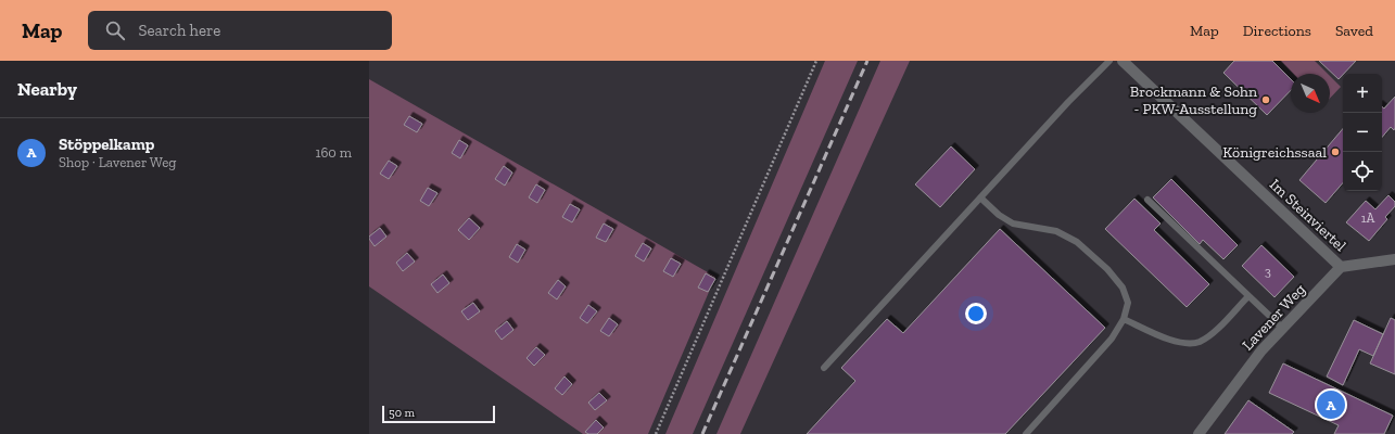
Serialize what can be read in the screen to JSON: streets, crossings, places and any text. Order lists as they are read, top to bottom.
{
  "streets": {
    "street": ["Im Steinviertel", "Lavener Weg"]
  },
  "crossings": [
    ["Im Steinviertel", "Lavener Weg"]
  ],
  "places": ["Brockmann & Sohn - PKW-Ausstellung", "Königreichssaal"],
  "house_numbers": ["1A", "3"],
  "scale_bar": "50 m",
  "north": "bottom right",
  "page": {
    "header": "Map",
    "search": "Search here",
    "nav": ["Map", "Directions", "Saved"],
    "heading": "Nearby",
    "map_buttons": ["+", "−"],
    "list": [
      {
        "mark": "A",
        "name": "Stöppelkamp",
        "note": "Shop · Lavener Weg",
        "value": "160 m"
      }
    ],
    "pins": "A",
    "scale": "50 m"
  }
}
